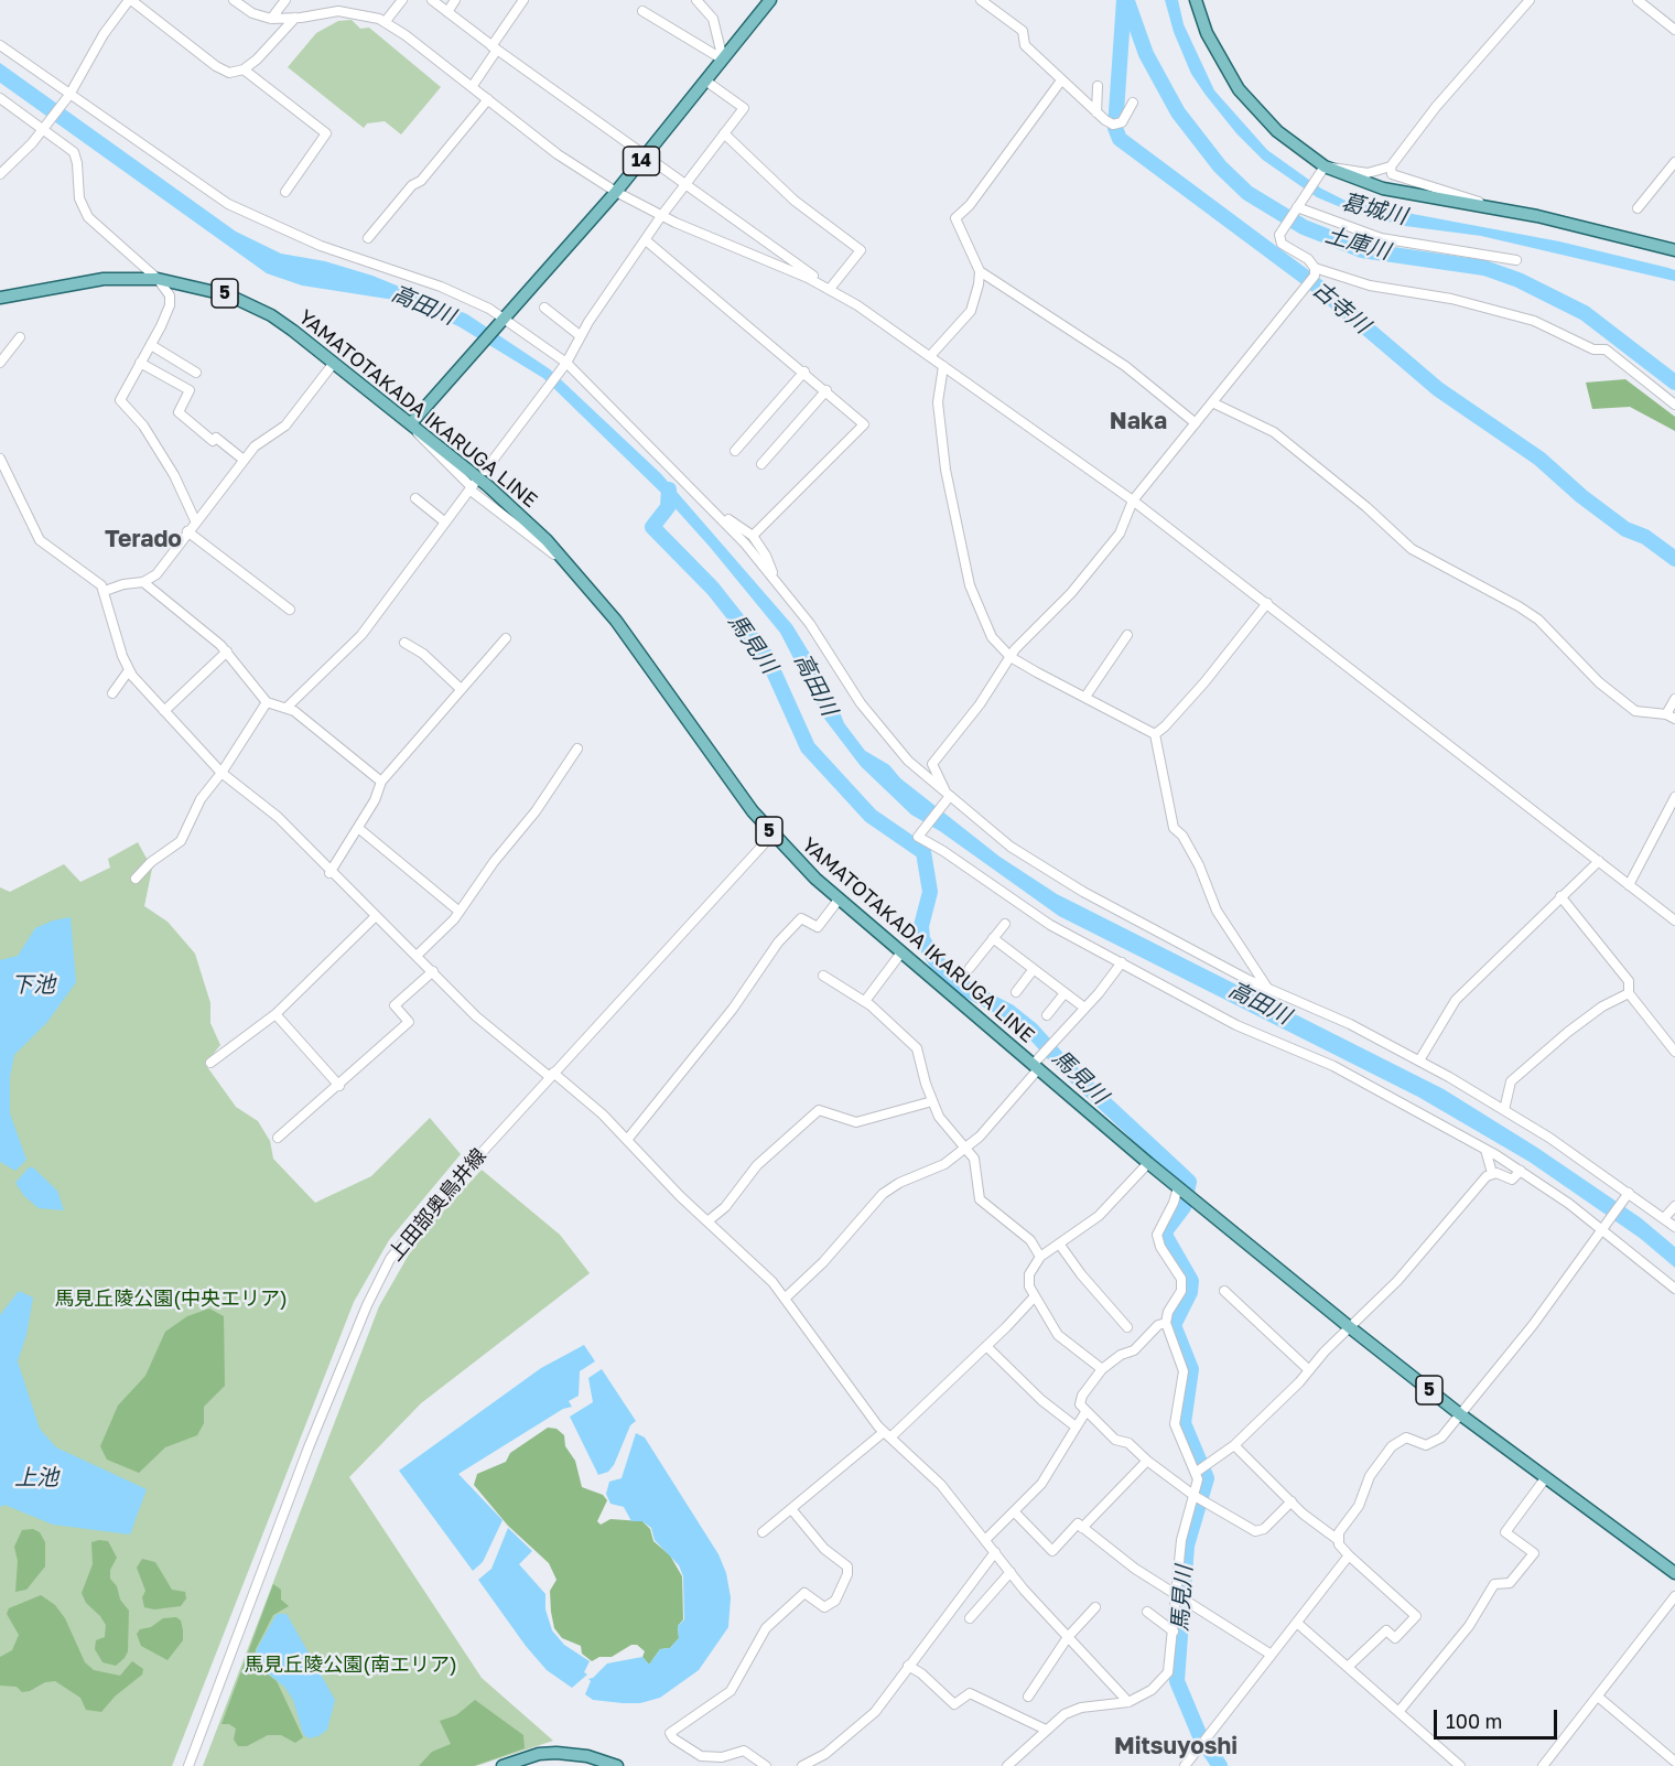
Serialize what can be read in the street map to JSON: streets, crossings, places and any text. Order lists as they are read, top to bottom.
{
  "streets": {
    "main road": ["14", "5", "YAMATOTAKADA IKARUGA LINE"],
    "street": ["上田部奥鳥井線"]
  },
  "crossings": [
    ["14", "YAMATOTAKADA IKARUGA LINE"],
    ["YAMATOTAKADA IKARUGA LINE", "上田部奥鳥井線"]
  ],
  "districts": ["Naka", "Terado", "Mitsuyoshi"],
  "water": [
    "葛城川",
    "土庫川",
    "高田川",
    "古寺川",
    "馬見川",
    "下池",
    "上池"
  ],
  "parks": ["馬見丘陵公園(中央エリア)", "馬見丘陵公園(南エリア)"],
  "scale_bar": "100 m"
}
